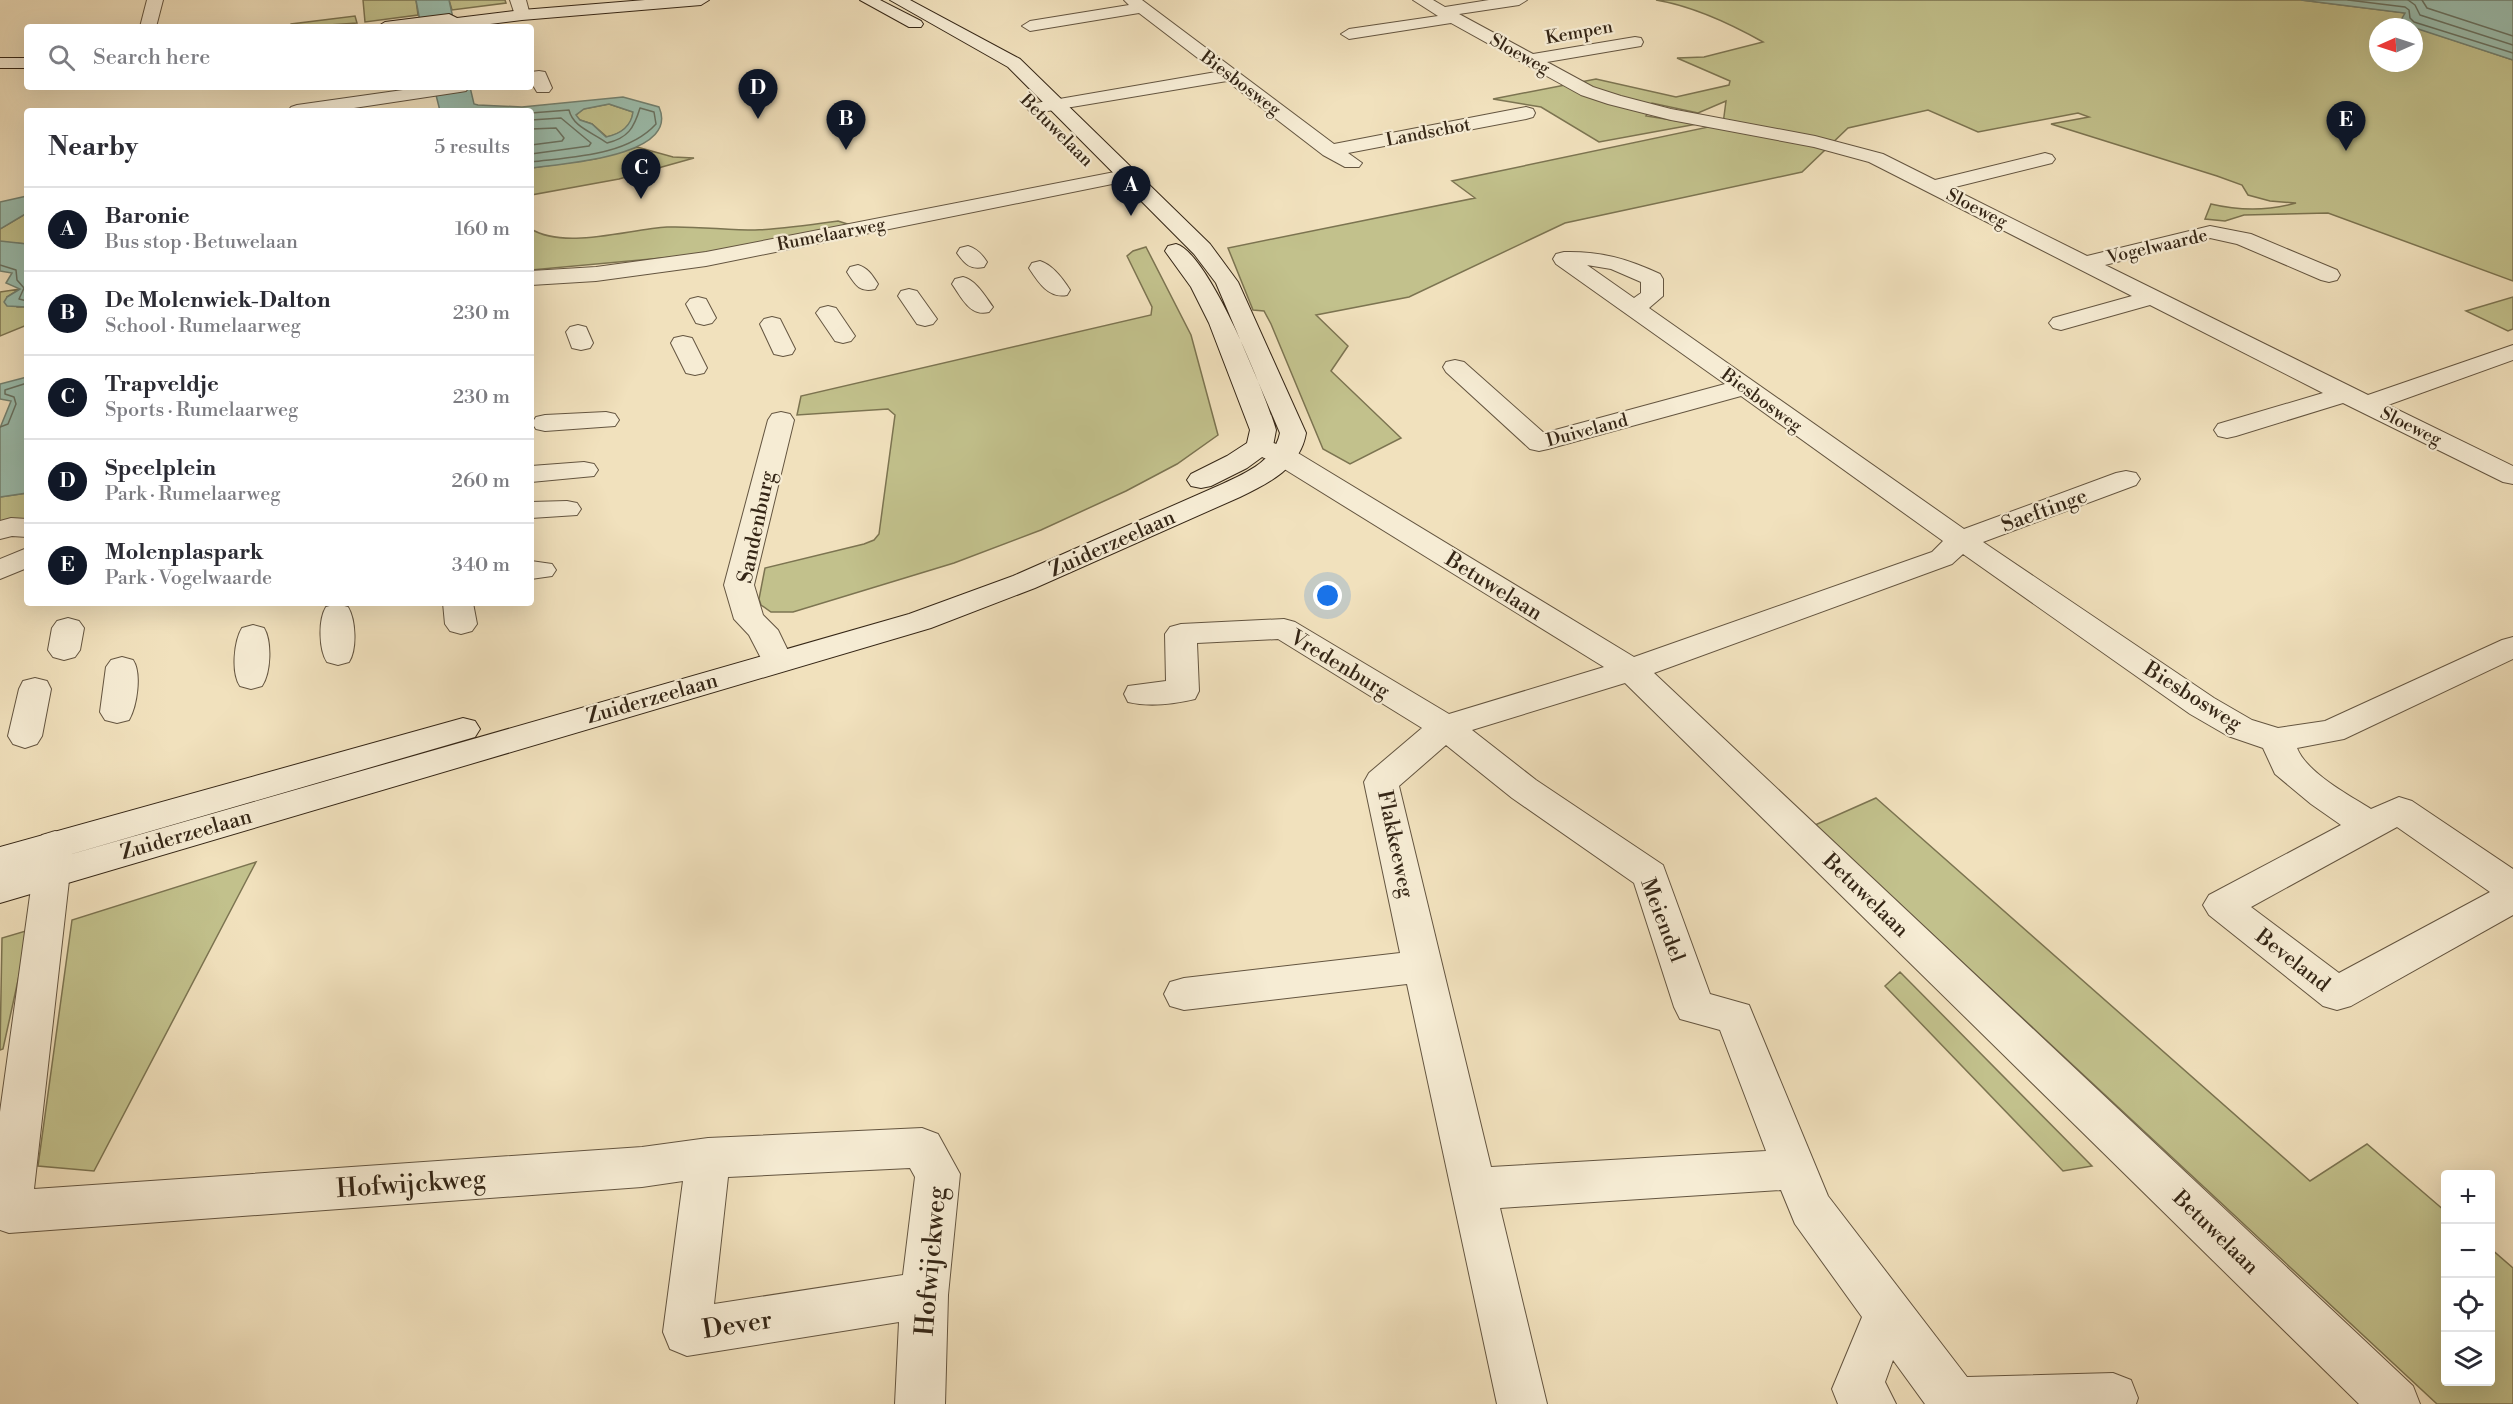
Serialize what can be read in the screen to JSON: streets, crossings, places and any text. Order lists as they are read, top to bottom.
{
  "streets": {
    "street": [
      "Kempen",
      "Sloeweg",
      "Biesbosweg",
      "Betuwelaan",
      "Landschot",
      "Rumelaarweg",
      "Vogelwaarde",
      "Duiveland",
      "Saeftinge",
      "Sandenburg",
      "Zuiderzeelaan",
      "Vredenburg",
      "Flakkeeweg",
      "Meiendel",
      "Beveland",
      "Hofwijckweg",
      "Dever"
    ]
  },
  "crossings": [
    ["Kempen", "Sloeweg"],
    ["Sloeweg", "Vogelwaarde"],
    ["Biesbosweg", "Landschot"],
    ["Biesbosweg", "Duiveland"],
    ["Biesbosweg", "Saeftinge"],
    ["Betuwelaan", "Rumelaarweg"],
    ["Betuwelaan", "Zuiderzeelaan"],
    ["Betuwelaan", "Flakkeeweg"],
    ["Sandenburg", "Zuiderzeelaan"],
    ["Zuiderzeelaan", "Hofwijckweg"],
    ["Vredenburg", "Flakkeeweg"],
    ["Vredenburg", "Meiendel"],
    ["Flakkeeweg", "Meiendel"],
    ["Hofwijckweg", "Dever"]
  ],
  "north": "left",
  "page": {
    "search": "Search here",
    "pins": [
      "D",
      "B",
      "E",
      "C",
      "A"
    ],
    "heading": ["Nearby", "5 results"],
    "list": [
      {
        "mark": "A",
        "name": "Baronie",
        "note": "Bus stop · Betuwelaan",
        "value": "160 m"
      },
      {
        "mark": "B",
        "name": "De Molenwiek-Dalton",
        "note": "School · Rumelaarweg",
        "value": "230 m"
      },
      {
        "mark": "C",
        "name": "Trapveldje",
        "note": "Sports · Rumelaarweg",
        "value": "230 m"
      },
      {
        "mark": "D",
        "name": "Speelplein",
        "note": "Park · Rumelaarweg",
        "value": "260 m"
      },
      {
        "mark": "E",
        "name": "Molenplaspark",
        "note": "Park · Vogelwaarde",
        "value": "340 m"
      }
    ],
    "map_buttons": ["+", "−"]
  }
}
